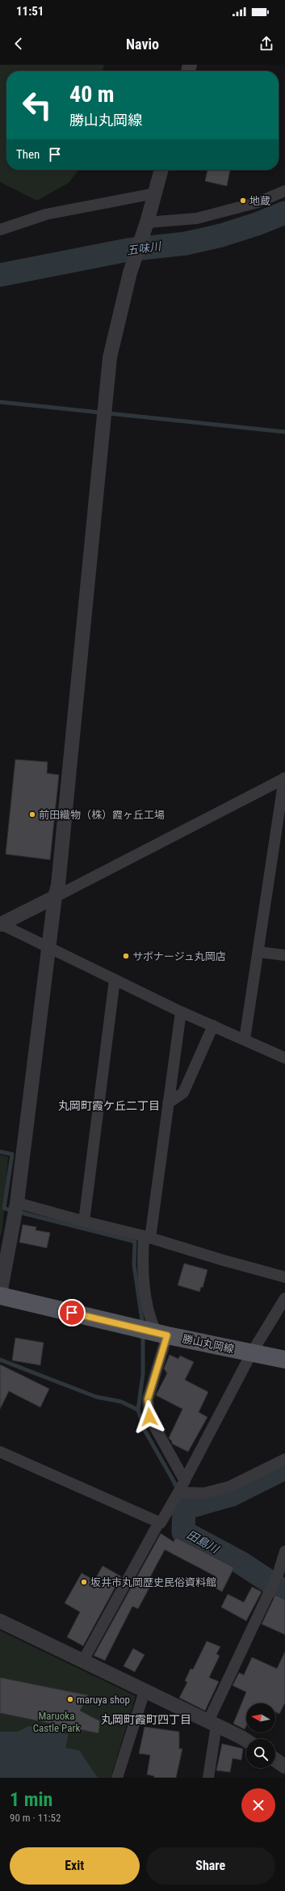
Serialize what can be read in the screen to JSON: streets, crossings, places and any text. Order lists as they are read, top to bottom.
{
  "streets": {
    "main road": ["勝山丸岡線"]
  },
  "districts": ["丸岡町霞ケ丘二丁目", "丸岡町霞町四丁目"],
  "water": ["五味川", "田島川"],
  "parks": ["Maruoka Castle Park"],
  "places": [
    "地蔵",
    "前田織物（株）霞ヶ丘工場",
    "サボナージュ丸岡店",
    "坂井市丸岡歴史民俗資料館",
    "maruya shop"
  ],
  "north": "left",
  "page": {
    "status": "11:51",
    "header": "Navio",
    "turn": ["40 m", "勝山丸岡線"],
    "then": "Then",
    "heading": ["1 min", "90 m · 11:52"],
    "buttons": ["Exit", "Share"]
  }
}
